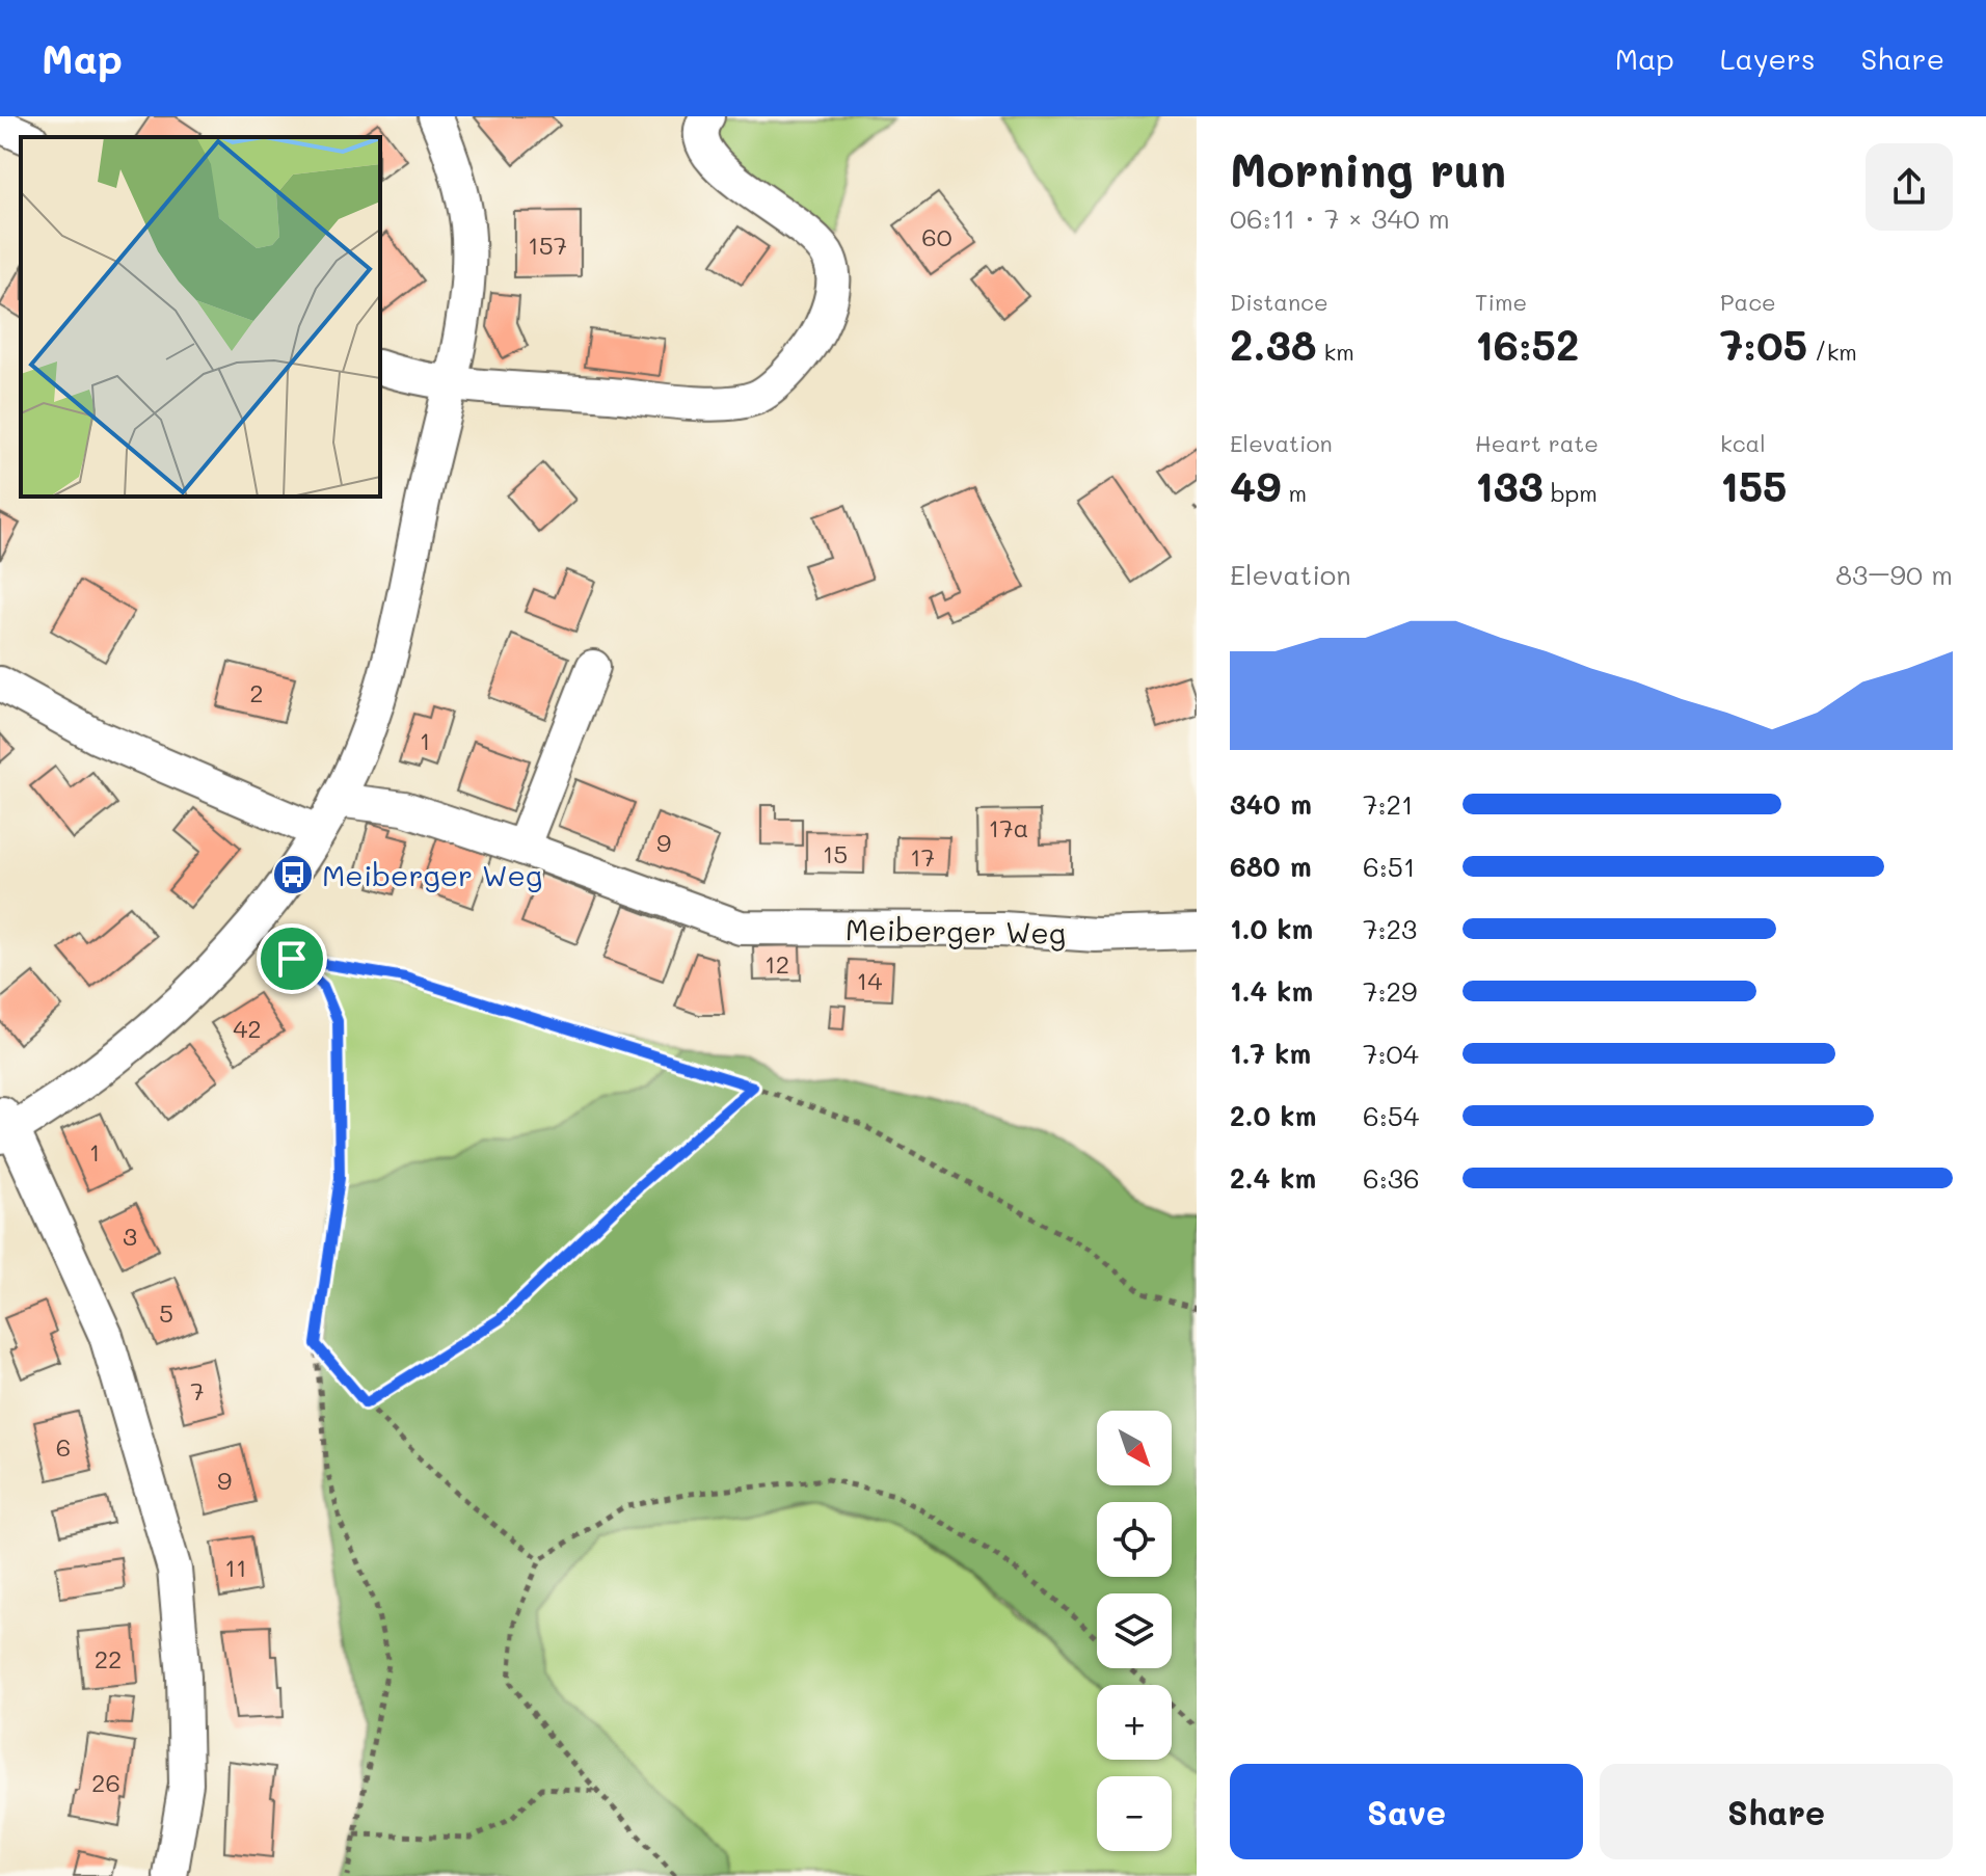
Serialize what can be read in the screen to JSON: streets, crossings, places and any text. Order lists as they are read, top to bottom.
{
  "streets": {
    "street": ["Meiberger Weg"]
  },
  "places": {
    "bus stop": ["Meiberger Weg"]
  },
  "house_numbers": [
    "60",
    "157",
    "2",
    "1",
    "17a",
    "9",
    "15",
    "17",
    "12",
    "14",
    "42",
    "1",
    "3",
    "5",
    "7",
    "6",
    "9",
    "11",
    "22",
    "26"
  ],
  "north": "bottom right",
  "page": {
    "header": "Map",
    "nav": ["Map", "Layers", "Share"],
    "heading": ["Morning run", "06:11 · 7 × 340 m"],
    "stats": [
      ["Distance", "2.38 km"],
      ["Time", "16:52"],
      ["Pace", "7:05 /km"],
      ["Elevation", "49 m"],
      ["Heart rate", "133 bpm"],
      ["kcal", "155"]
    ],
    "chart": ["Elevation", "83–90 m"],
    "list": [
      {
        "name": "340 m",
        "note": "7:21"
      },
      {
        "name": "680 m",
        "note": "6:51"
      },
      {
        "name": "1.0 km",
        "note": "7:23"
      },
      {
        "name": "1.4 km",
        "note": "7:29"
      },
      {
        "name": "1.7 km",
        "note": "7:04"
      },
      {
        "name": "2.0 km",
        "note": "6:54"
      },
      {
        "name": "2.4 km",
        "note": "6:36"
      }
    ],
    "map_buttons": ["+", "−"],
    "buttons": ["Save", "Share"]
  }
}
